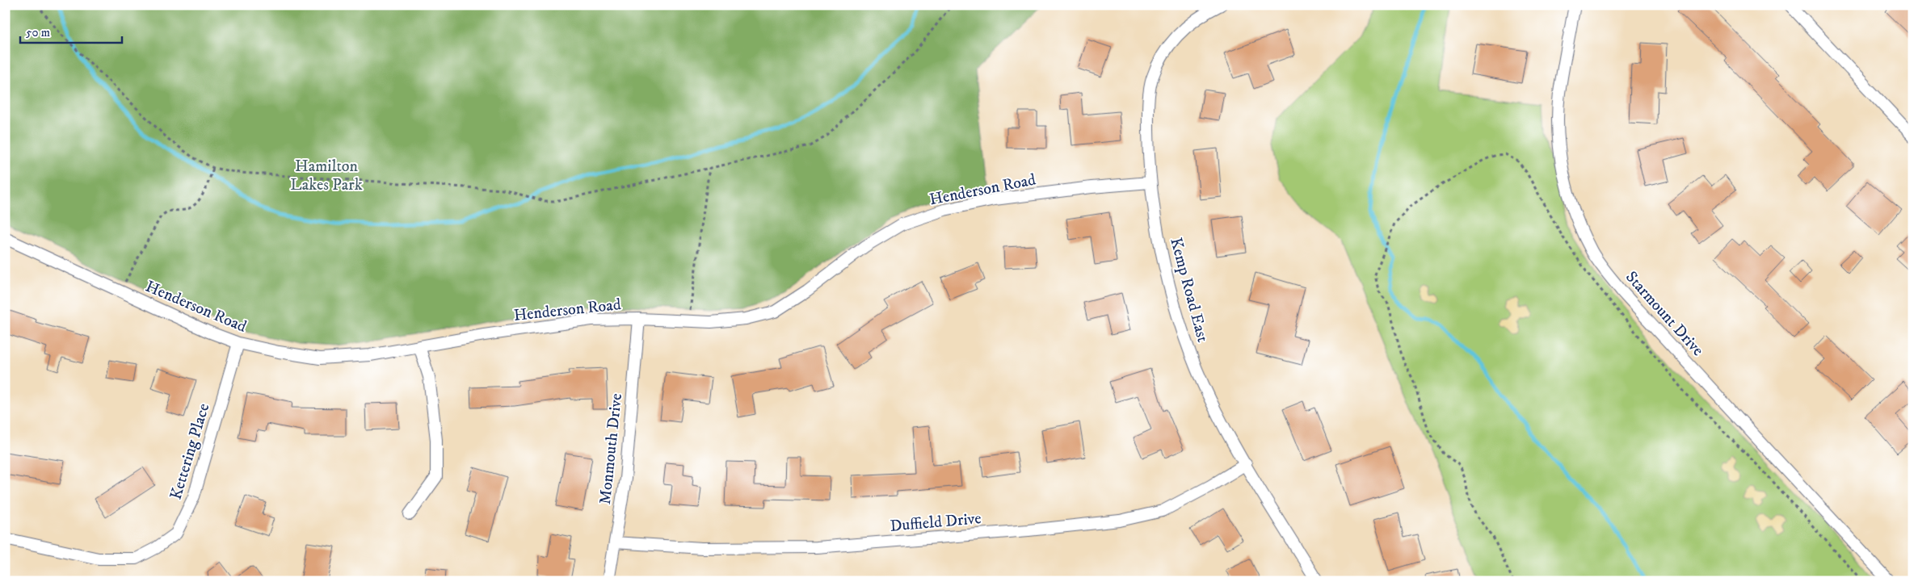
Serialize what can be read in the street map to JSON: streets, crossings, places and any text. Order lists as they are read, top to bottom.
{
  "streets": {
    "street": [
      "Henderson Road",
      "Kemp Road East",
      "Starmount Drive",
      "Monmouth Drive",
      "Kettering Place",
      "Duffield Drive"
    ]
  },
  "crossings": [
    ["Henderson Road", "Kemp Road East"],
    ["Henderson Road", "Monmouth Drive"],
    ["Henderson Road", "Kettering Place"],
    ["Kemp Road East", "Duffield Drive"],
    ["Monmouth Drive", "Duffield Drive"]
  ],
  "parks": ["Hamilton Lakes Park"],
  "scale_bar": "50 m"
}
